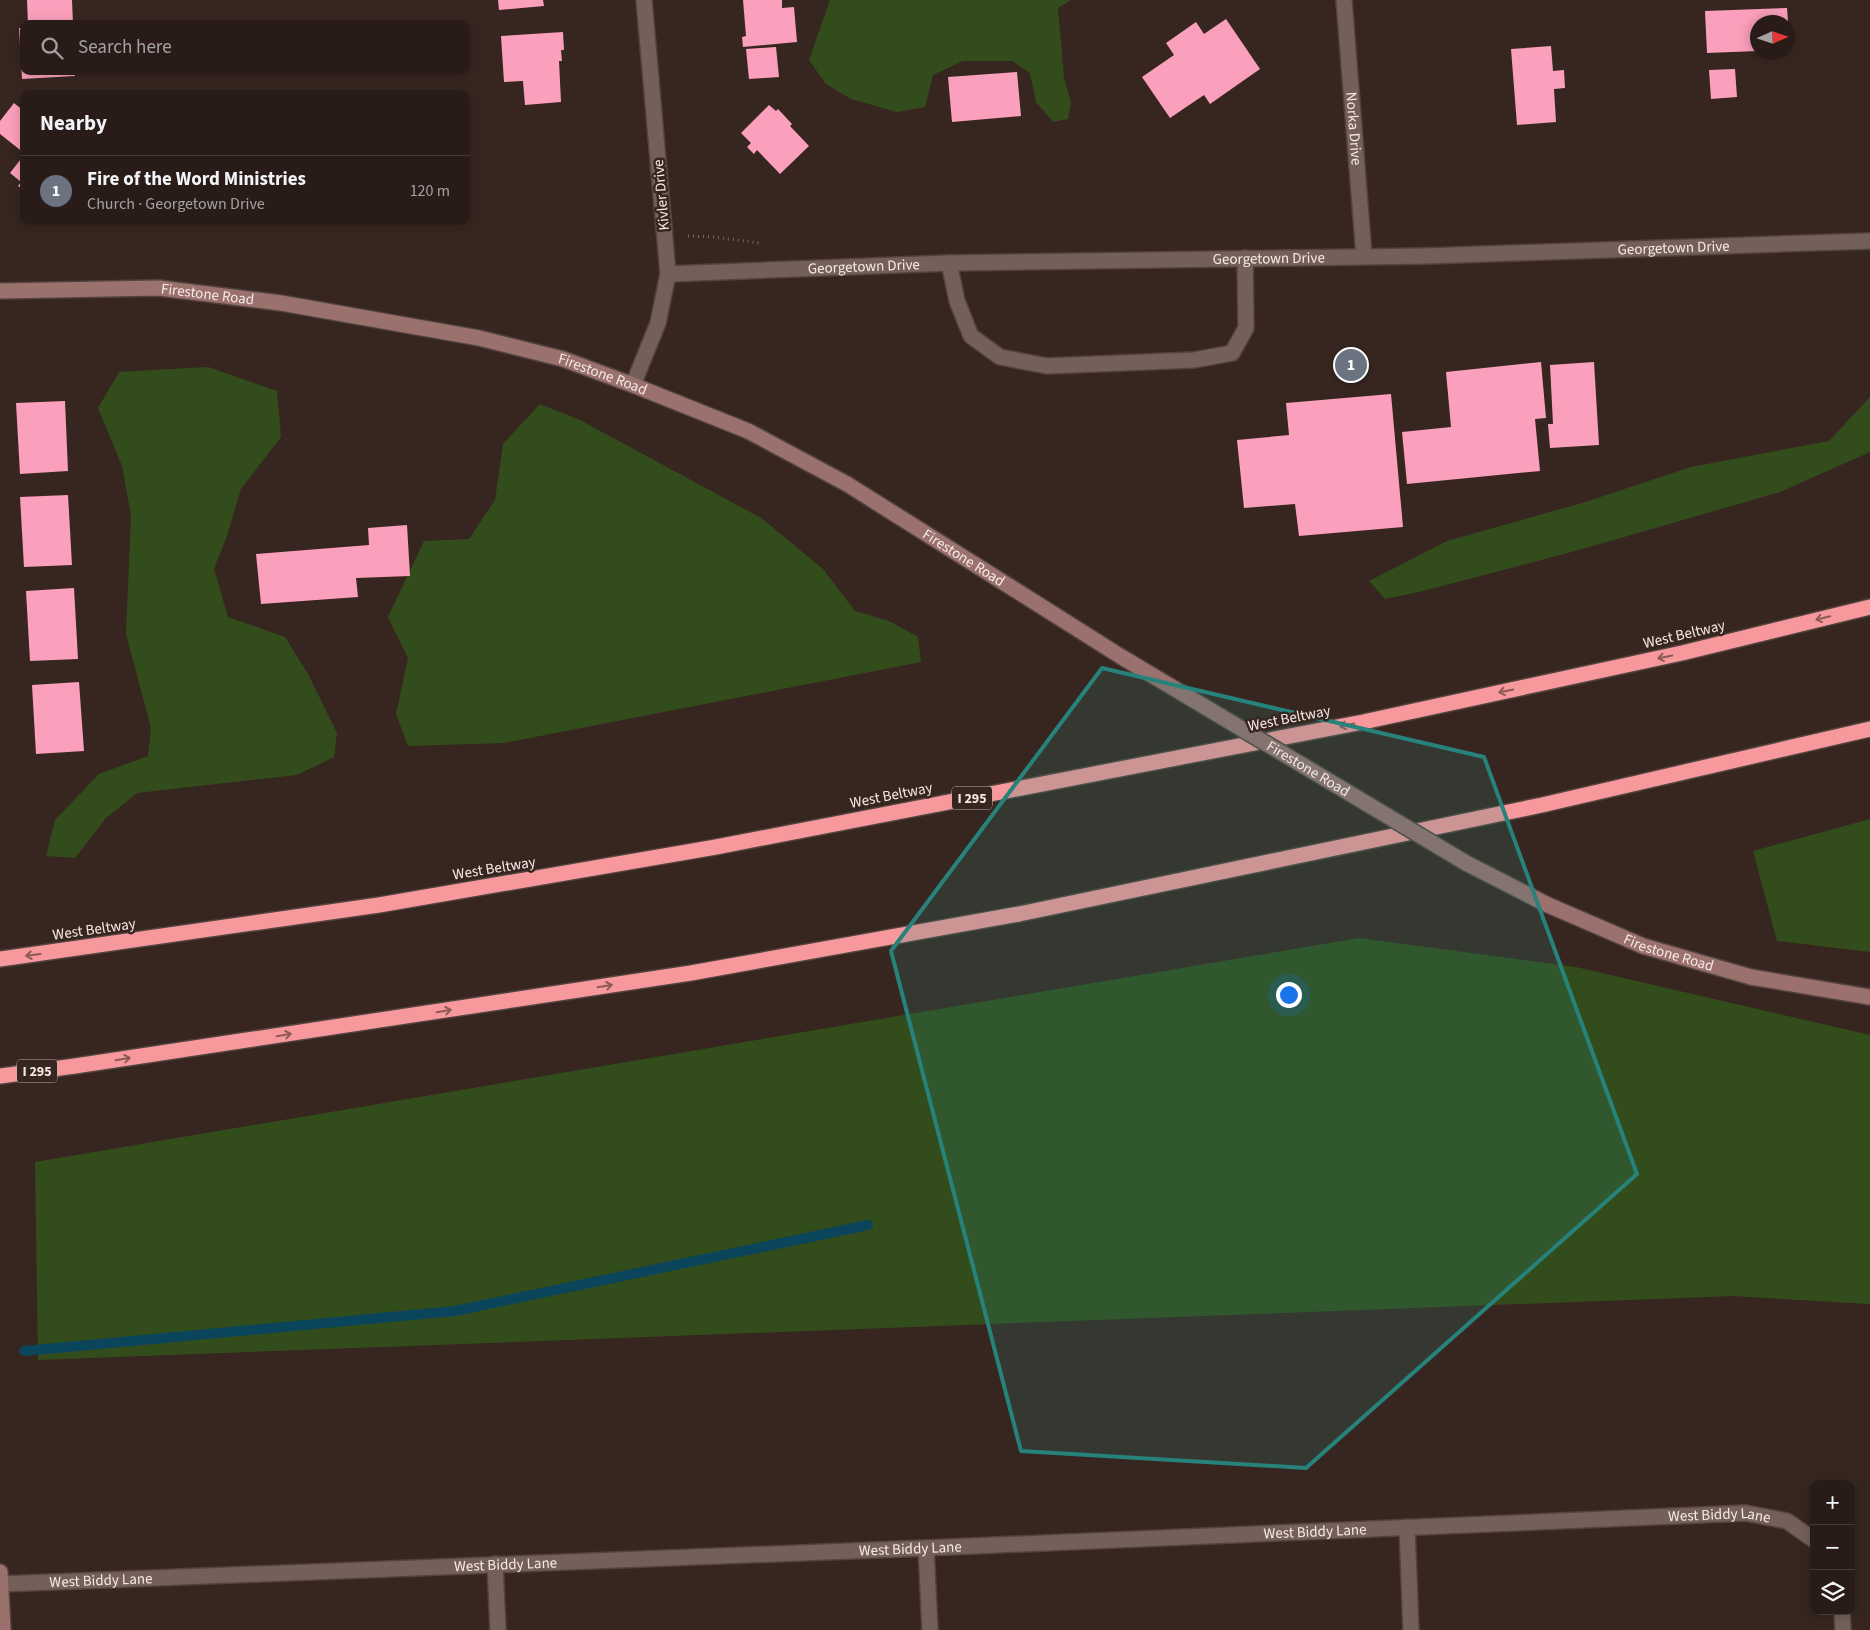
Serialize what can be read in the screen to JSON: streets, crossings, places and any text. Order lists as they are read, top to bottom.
{
  "streets": {
    "highway": ["West Beltway", "I 295"],
    "street": [
      "Norka Drive",
      "Kivler Drive",
      "Georgetown Drive",
      "Firestone Road",
      "West Biddy Lane"
    ]
  },
  "crossings": [
    ["Norka Drive", "Georgetown Drive"],
    ["Kivler Drive", "Georgetown Drive"],
    ["Kivler Drive", "Firestone Road"]
  ],
  "north": "right",
  "page": {
    "search": "Search here",
    "heading": "Nearby",
    "list": [
      {
        "mark": "1",
        "name": "Fire of the Word Ministries",
        "note": "Church · Georgetown Drive",
        "value": "120 m"
      }
    ],
    "pins": "1",
    "map_buttons": ["+", "−"]
  }
}
